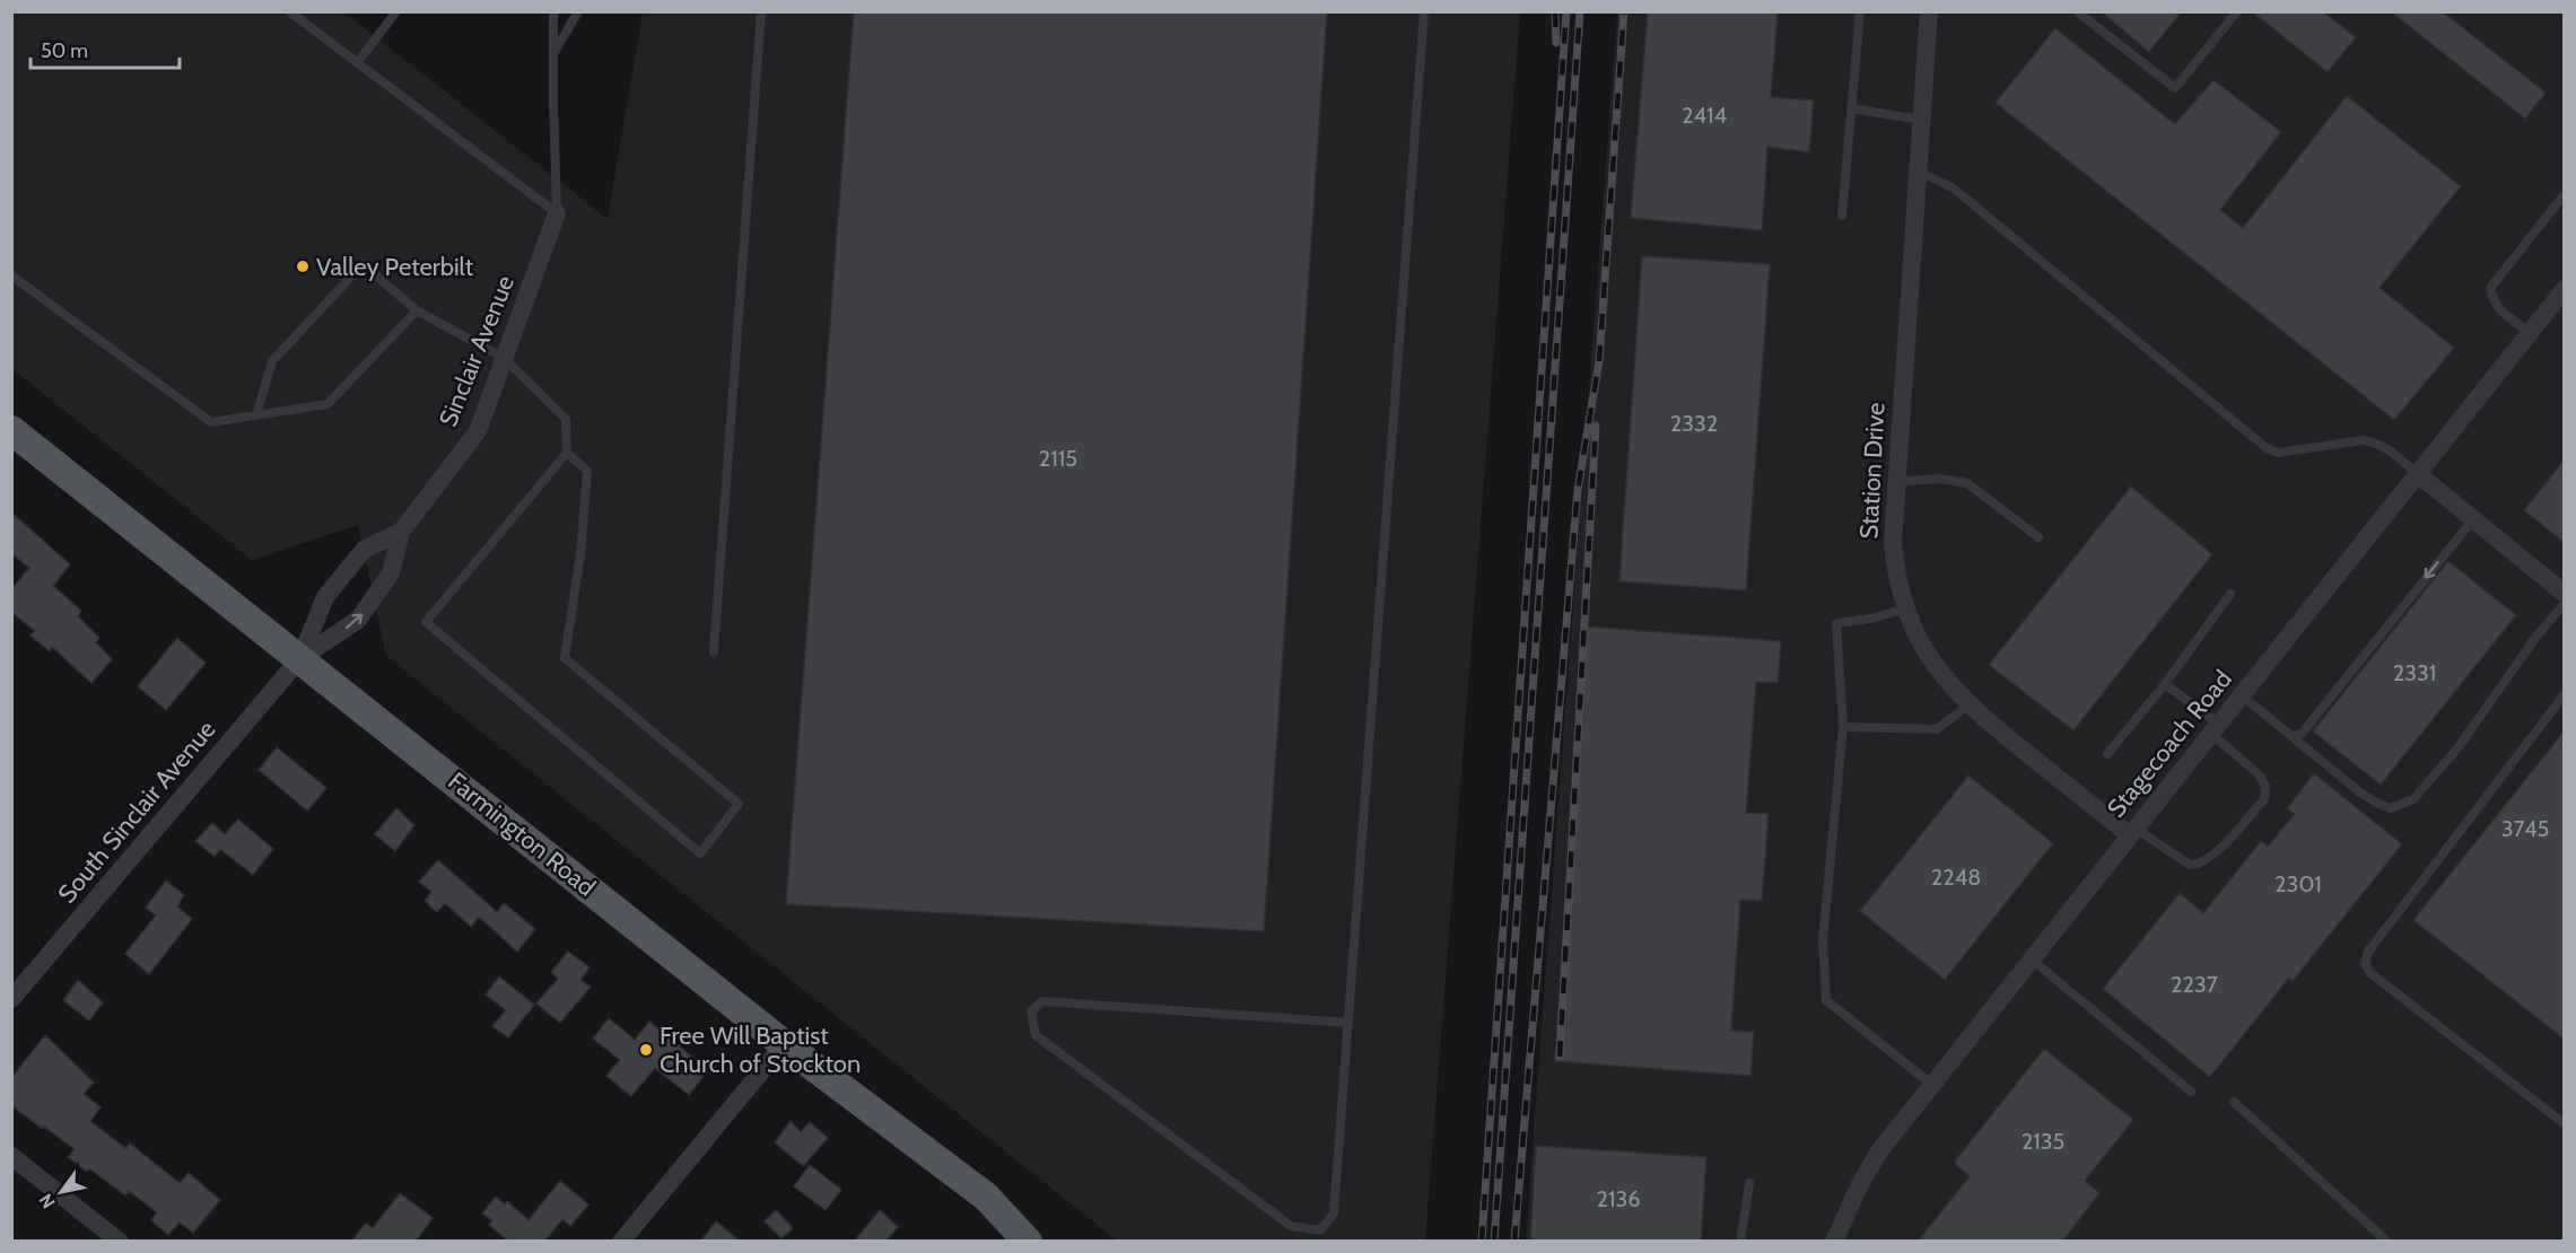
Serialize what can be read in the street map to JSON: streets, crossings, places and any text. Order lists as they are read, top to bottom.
{
  "streets": {
    "main road": ["Farmington Road"],
    "street": [
      "Sinclair Avenue",
      "Station Drive",
      "Stagecoach Road",
      "South Sinclair Avenue"
    ]
  },
  "crossings": [
    ["Sinclair Avenue", "South Sinclair Avenue"],
    ["Sinclair Avenue", "Farmington Road"],
    ["Station Drive", "Stagecoach Road"],
    ["South Sinclair Avenue", "Farmington Road"]
  ],
  "places": ["Valley Peterbilt", "Free Will Baptist Church of Stockton"],
  "house_numbers": [
    "2414",
    "2332",
    "2115",
    "2331",
    "3745",
    "2248",
    "2301",
    "2237",
    "2135",
    "2136"
  ],
  "scale_bar": "50 m",
  "north": "bottom left"
}
